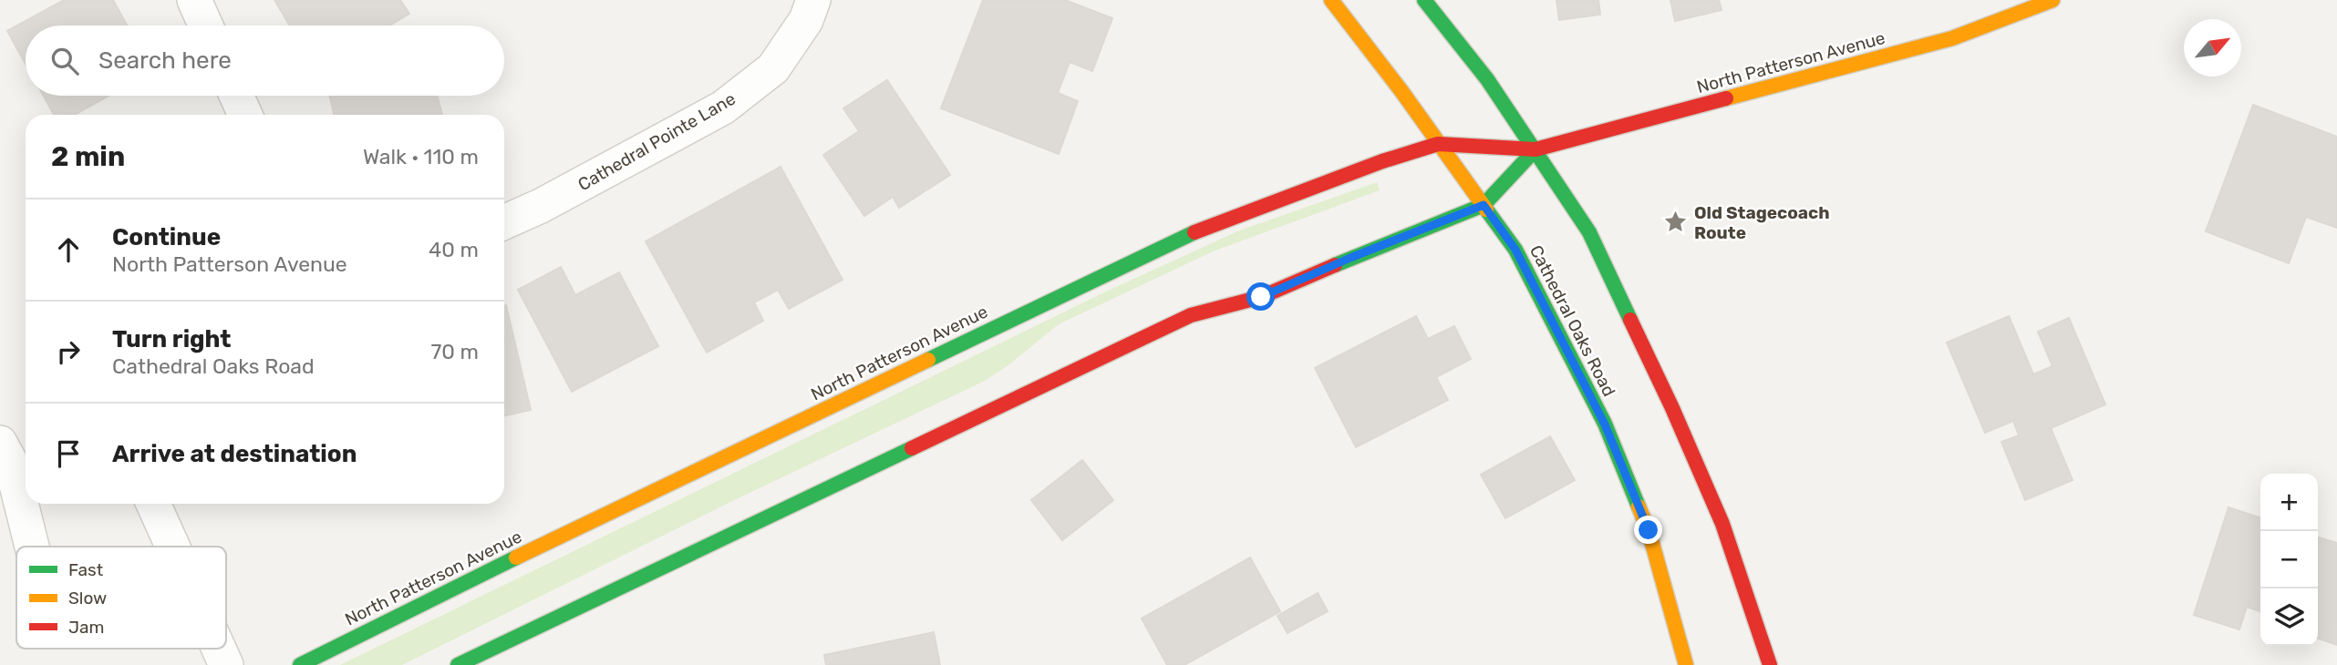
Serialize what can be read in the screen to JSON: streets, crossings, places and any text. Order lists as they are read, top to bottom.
{
  "streets": {
    "main road": ["North Patterson Avenue", "Cathedral Oaks Road"],
    "street": ["Cathedral Pointe Lane"]
  },
  "crossings": [
    ["North Patterson Avenue", "Cathedral Oaks Road"]
  ],
  "places": {
    "place": ["Old Stagecoach Route"]
  },
  "legend": ["Fast", "Slow", "Jam"],
  "north": "top right",
  "page": {
    "search": "Search here",
    "heading": ["2 min", "Walk · 110 m"],
    "list": [
      ["Continue", "North Patterson Avenue", "40 m"],
      ["Turn right", "Cathedral Oaks Road", "70 m"],
      "Arrive at destination"
    ],
    "map_buttons": ["+", "−"]
  }
}
